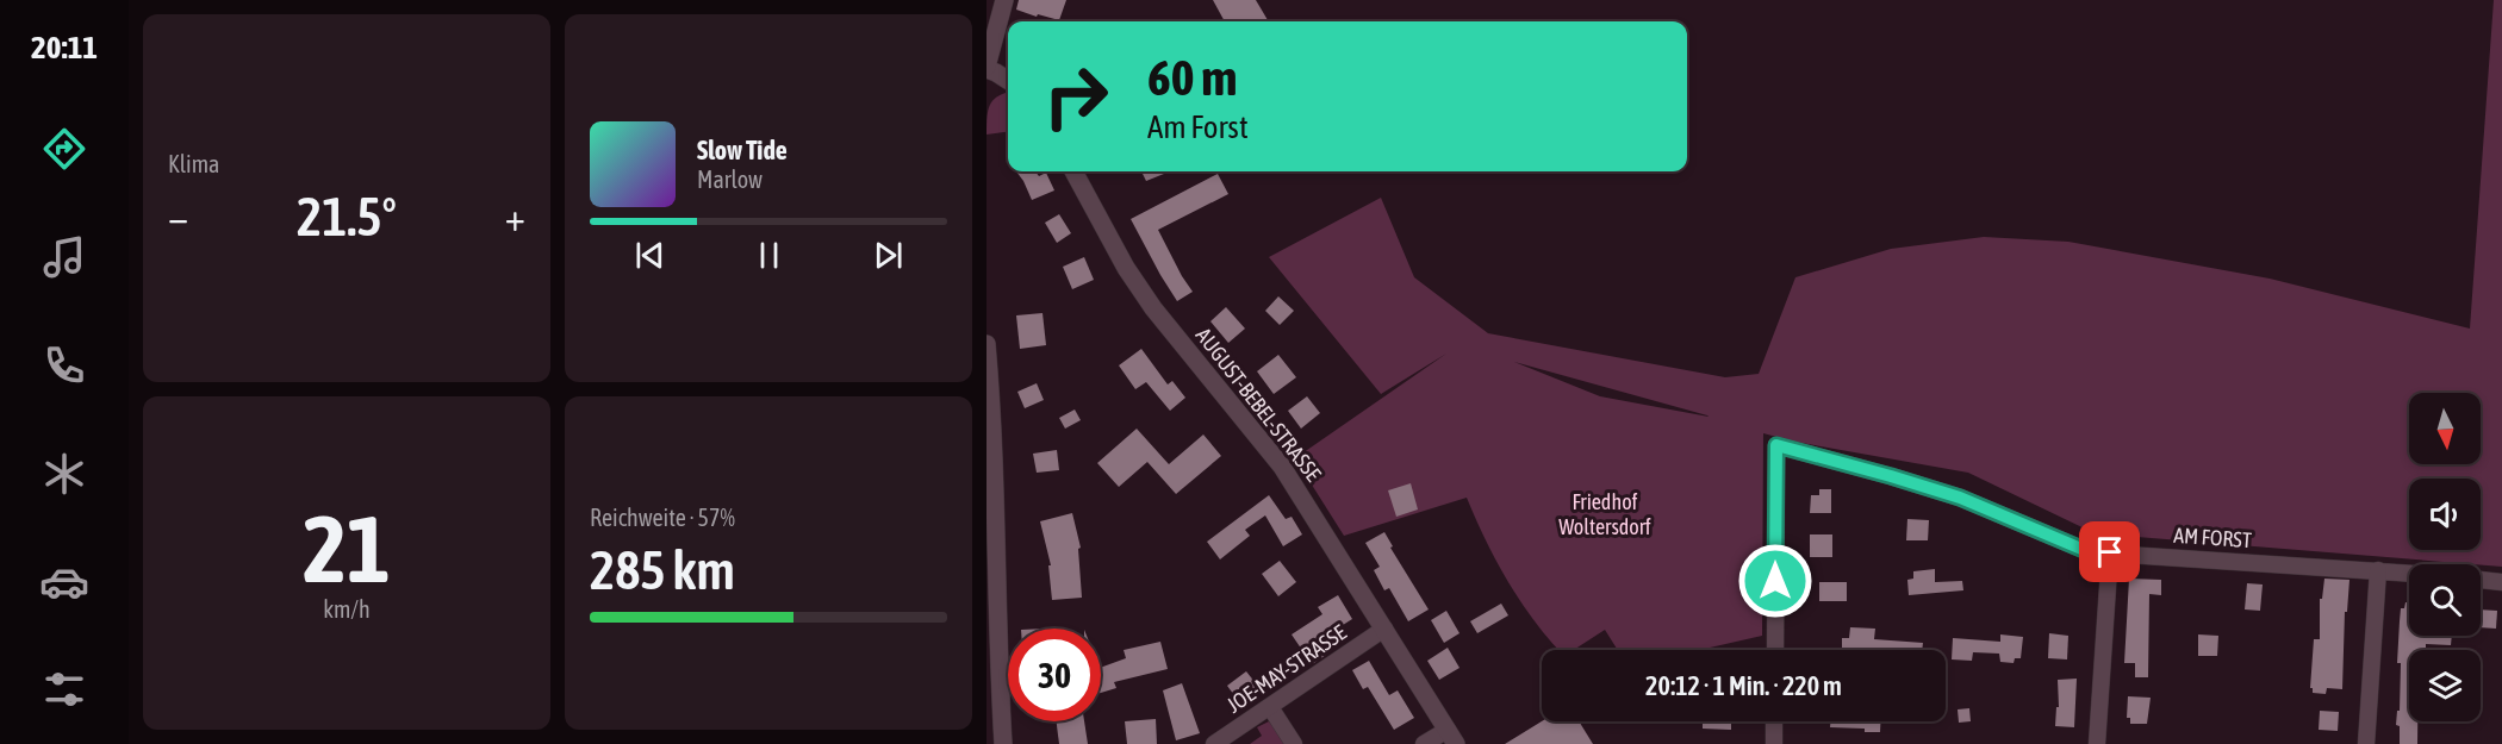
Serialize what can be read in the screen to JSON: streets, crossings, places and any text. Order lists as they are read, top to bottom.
{
  "streets": {
    "street": ["AUGUST-BEBEL-STRASSE", "AM FORST", "JOE-MAY-STRASSE"]
  },
  "crossings": [
    ["AUGUST-BEBEL-STRASSE", "JOE-MAY-STRASSE"]
  ],
  "parks": ["Friedhof Woltersdorf"],
  "north": "bottom",
  "page": {
    "tabs": "20:11",
    "tile": [
      "Klima",
      ["21", "km/h"],
      ["Reichweite · 57%", "285 km"]
    ],
    "turn": ["60 m", "Am Forst"],
    "song": ["Slow Tide", "Marlow"],
    "heat": ["−", "21.5°", "+"],
    "limit": "30",
    "trip": "20:12 · 1 Min. · 220 m"
  }
}
